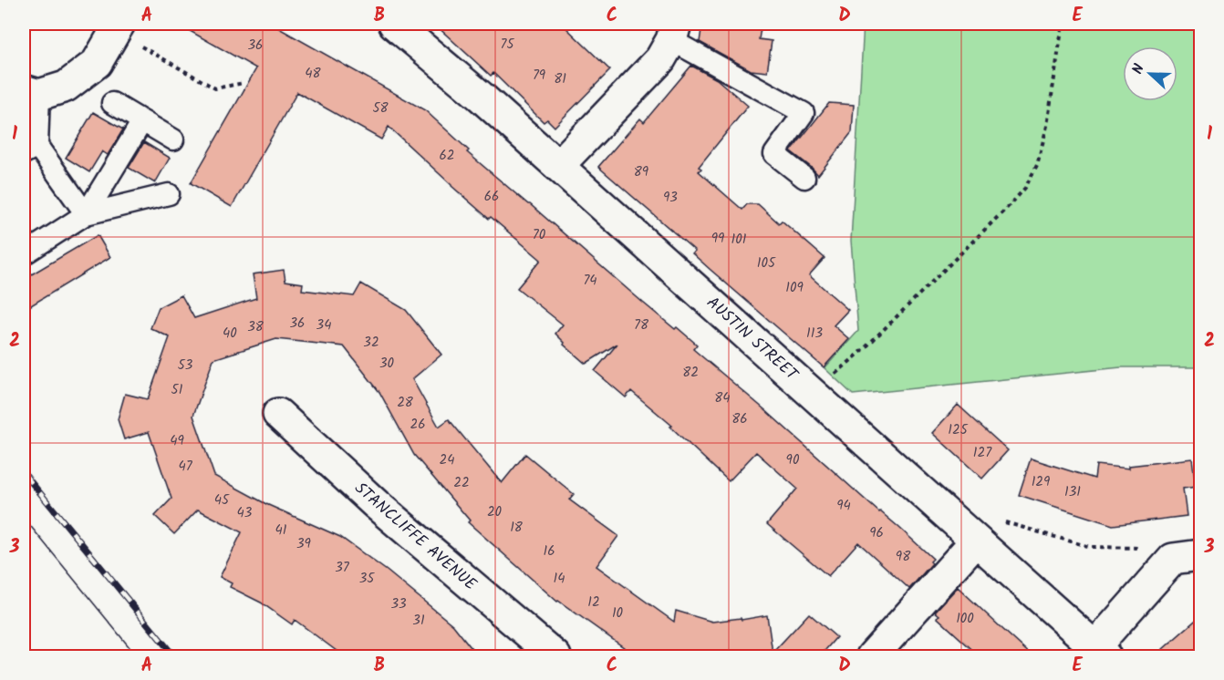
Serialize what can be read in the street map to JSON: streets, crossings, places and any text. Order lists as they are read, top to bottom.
{
  "streets": {
    "street": ["AUSTIN STREET", "STANCLIFFE AVENUE"]
  },
  "house_numbers": [
    "75",
    "36",
    "48",
    "79",
    "81",
    "58",
    "62",
    "89",
    "66",
    "93",
    "70",
    "99",
    "101",
    "105",
    "74",
    "109",
    "36",
    "34",
    "78",
    "38",
    "40",
    "113",
    "32",
    "30",
    "53",
    "82",
    "51",
    "84",
    "28",
    "86",
    "26",
    "125",
    "49",
    "127",
    "24",
    "90",
    "47",
    "129",
    "22",
    "131",
    "45",
    "94",
    "20",
    "43",
    "18",
    "41",
    "96",
    "39",
    "16",
    "98",
    "37",
    "35",
    "14",
    "12",
    "33",
    "10",
    "100",
    "31"
  ],
  "north": "left",
  "grid": {
    "columns": [
      "A",
      "B",
      "C",
      "D",
      "E"
    ],
    "rows": ["1", "2", "3"]
  }
}
